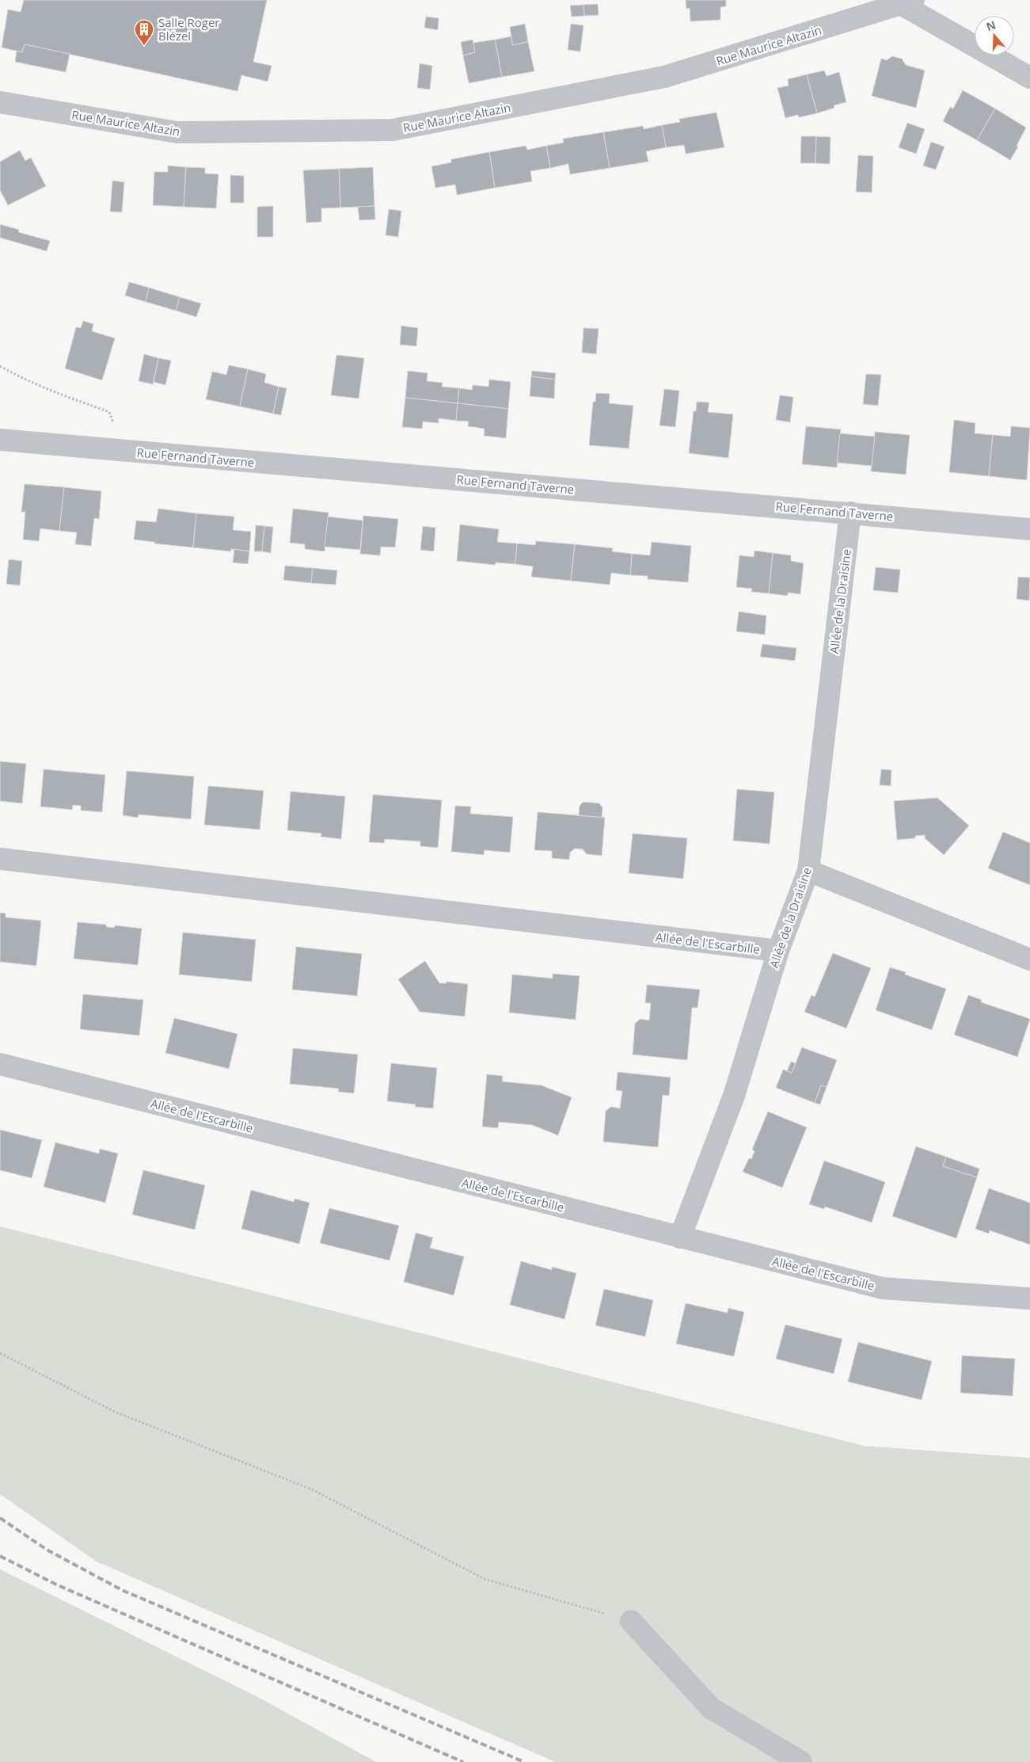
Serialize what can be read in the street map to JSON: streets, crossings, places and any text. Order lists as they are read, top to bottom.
{
  "streets": {
    "street": [
      "Rue Maurice Altazin",
      "Rue Fernand Taverne",
      "Allée de la Draisine",
      "Allée de l'Escarbille"
    ]
  },
  "crossings": [
    ["Rue Fernand Taverne", "Allée de la Draisine"],
    ["Allée de la Draisine", "Allée de l'Escarbille"]
  ],
  "places": {
    "building": ["Salle Roger Blézel"]
  },
  "north": "top"
}
